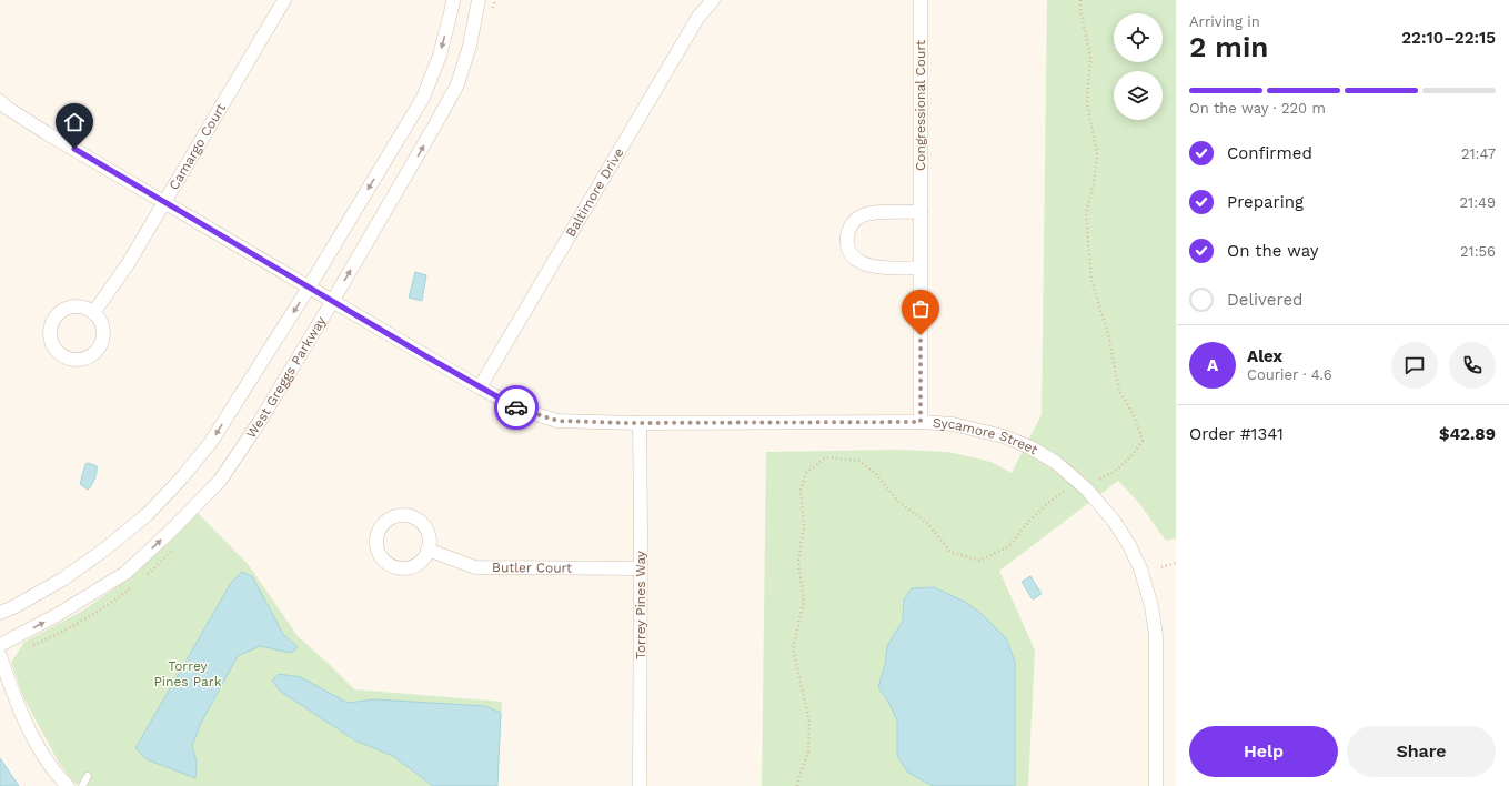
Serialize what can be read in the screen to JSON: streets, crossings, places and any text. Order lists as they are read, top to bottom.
{
  "streets": {
    "street": [
      "Congressional Court",
      "Camargo Court",
      "Baltimore Drive",
      "West Greggs Parkway",
      "Sycamore Street",
      "Butler Court",
      "Torrey Pines Way"
    ]
  },
  "crossings": [
    ["Congressional Court", "Sycamore Street"],
    ["Camargo Court", "Sycamore Street"],
    ["Baltimore Drive", "Sycamore Street"],
    ["West Greggs Parkway", "Sycamore Street"],
    ["Sycamore Street", "Torrey Pines Way"],
    ["Butler Court", "Torrey Pines Way"]
  ],
  "parks": ["Torrey Pines Park"],
  "page": {
    "heading": ["2 min", "Arriving in", "22:10–22:15"],
    "panel": [
      "Alex",
      "Courier · 4.6",
      "Order #1341",
      "$42.89"
    ],
    "bar": "On the way · 220 m",
    "list": [
      ["Confirmed", "21:47"],
      ["Preparing", "21:49"],
      ["On the way", "21:56"],
      "Delivered"
    ],
    "round": "A",
    "buttons": ["Help", "Share"]
  }
}
